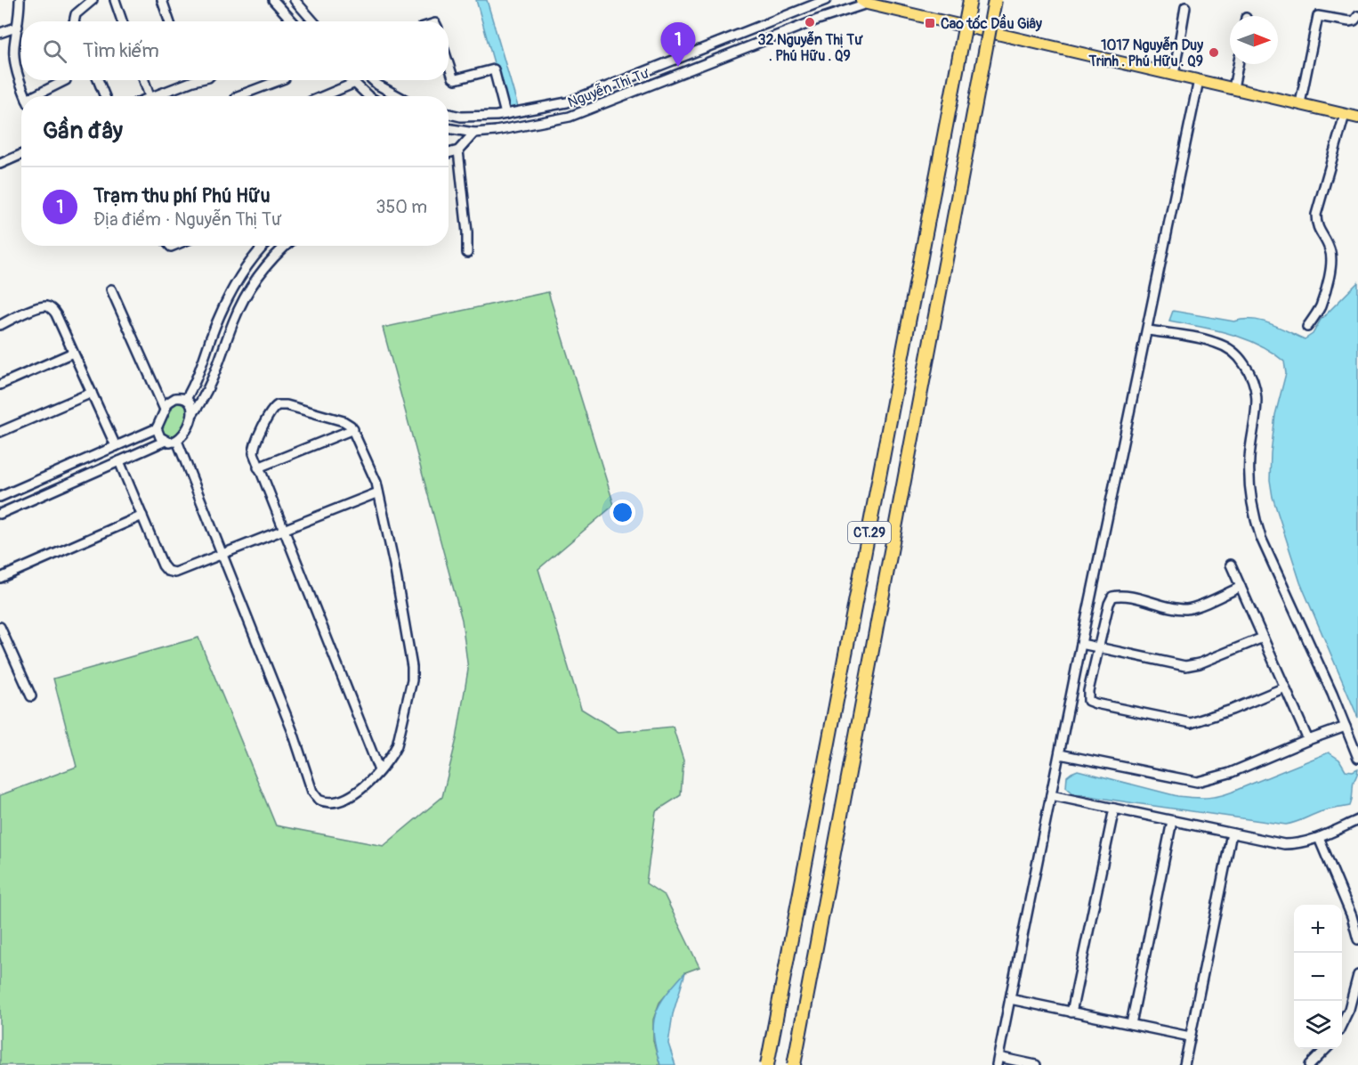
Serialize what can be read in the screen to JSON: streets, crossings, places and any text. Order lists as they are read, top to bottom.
{
  "streets": {
    "highway": ["CT.29"],
    "street": ["Nguyễn Thị Tư"]
  },
  "places": {
    "other": ["32 Nguyễn Thị Tư . Phú Hữu . Q9", "1017 Nguyễn Duy Trinh . Phú Hữu . Q9"],
    "transit": ["Cao tốc Dầu Giây"]
  },
  "north": "right",
  "page": {
    "search": "Tìm kiếm",
    "pins": "1",
    "heading": "Gần đây",
    "list": [
      {
        "mark": "1",
        "name": "Trạm thu phí Phú Hữu",
        "note": "Địa điểm · Nguyễn Thị Tư",
        "value": "350 m"
      }
    ],
    "map_buttons": ["+", "−"]
  }
}
